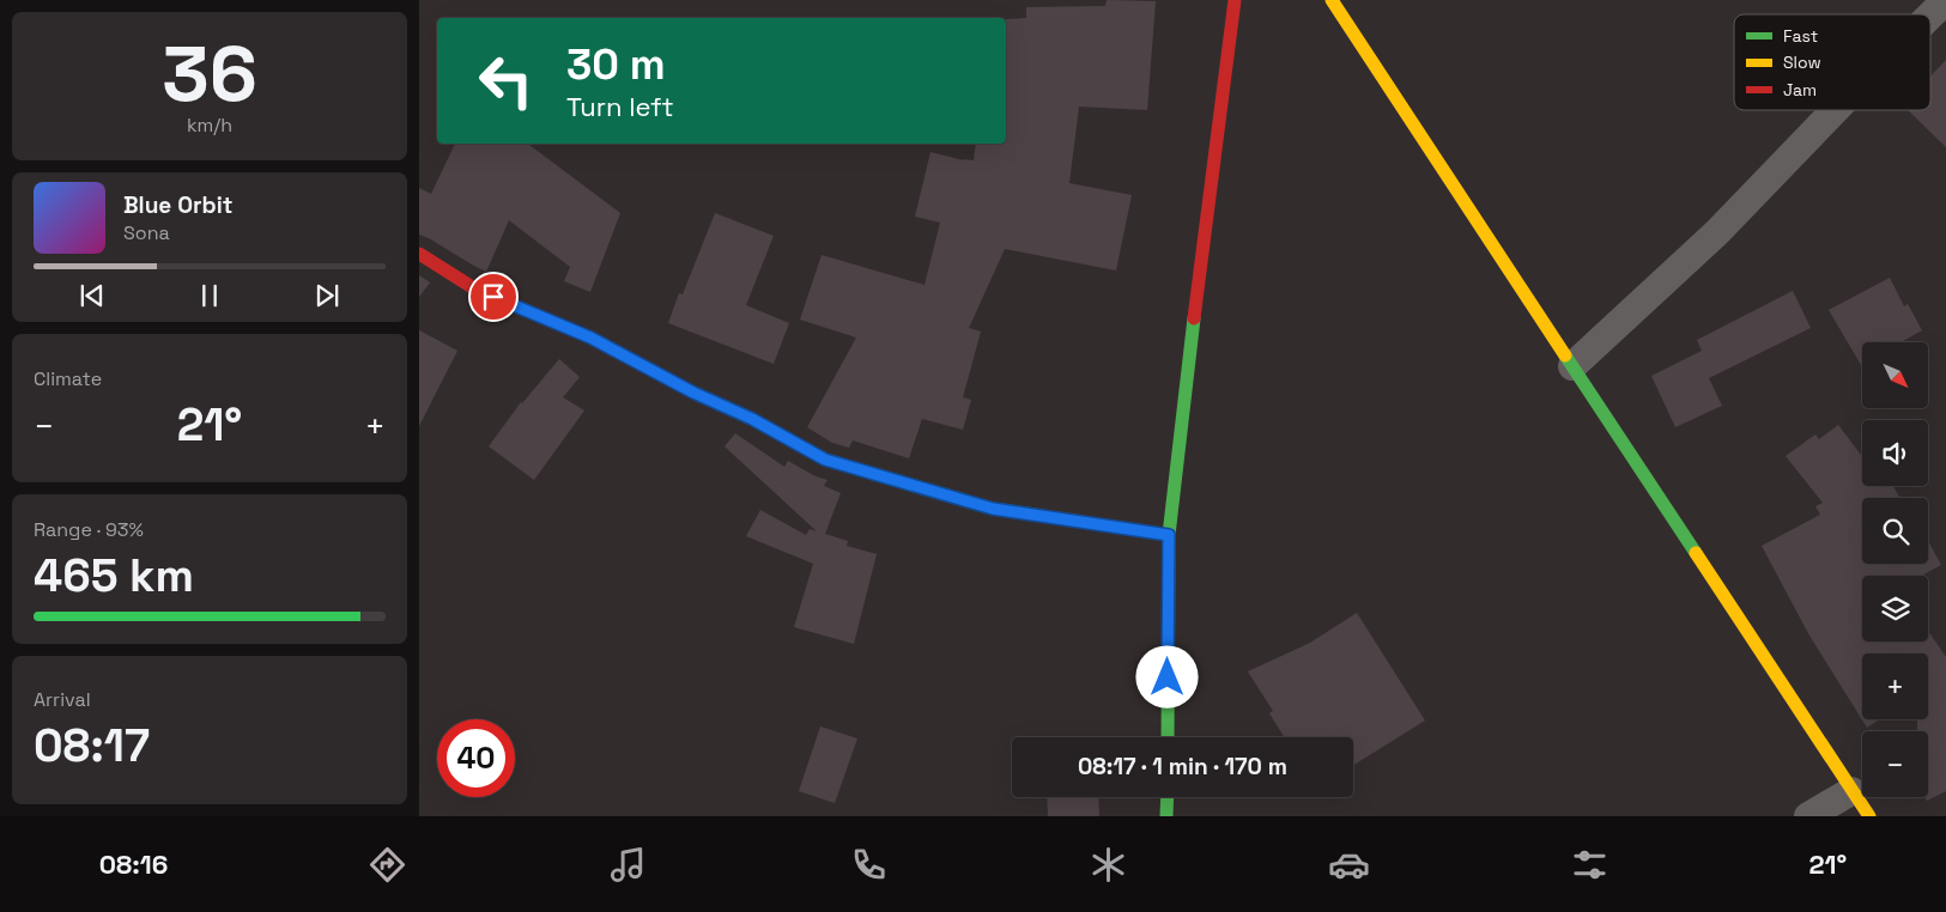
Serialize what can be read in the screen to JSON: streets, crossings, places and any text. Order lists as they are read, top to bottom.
{
  "legend": ["Fast", "Slow", "Jam"],
  "north": "bottom right",
  "page": {
    "tile": [
      ["36", "km/h"],
      "Climate",
      ["Range · 93%", "465 km"],
      ["Arrival", "08:17"]
    ],
    "turn": ["30 m", "Turn left"],
    "song": ["Blue Orbit", "Sona"],
    "map_buttons": ["+", "−"],
    "heat": ["−", "21°", "+"],
    "limit": "40",
    "trip": "08:17 · 1 min · 170 m",
    "tabs": ["08:16", "21°"]
  }
}
